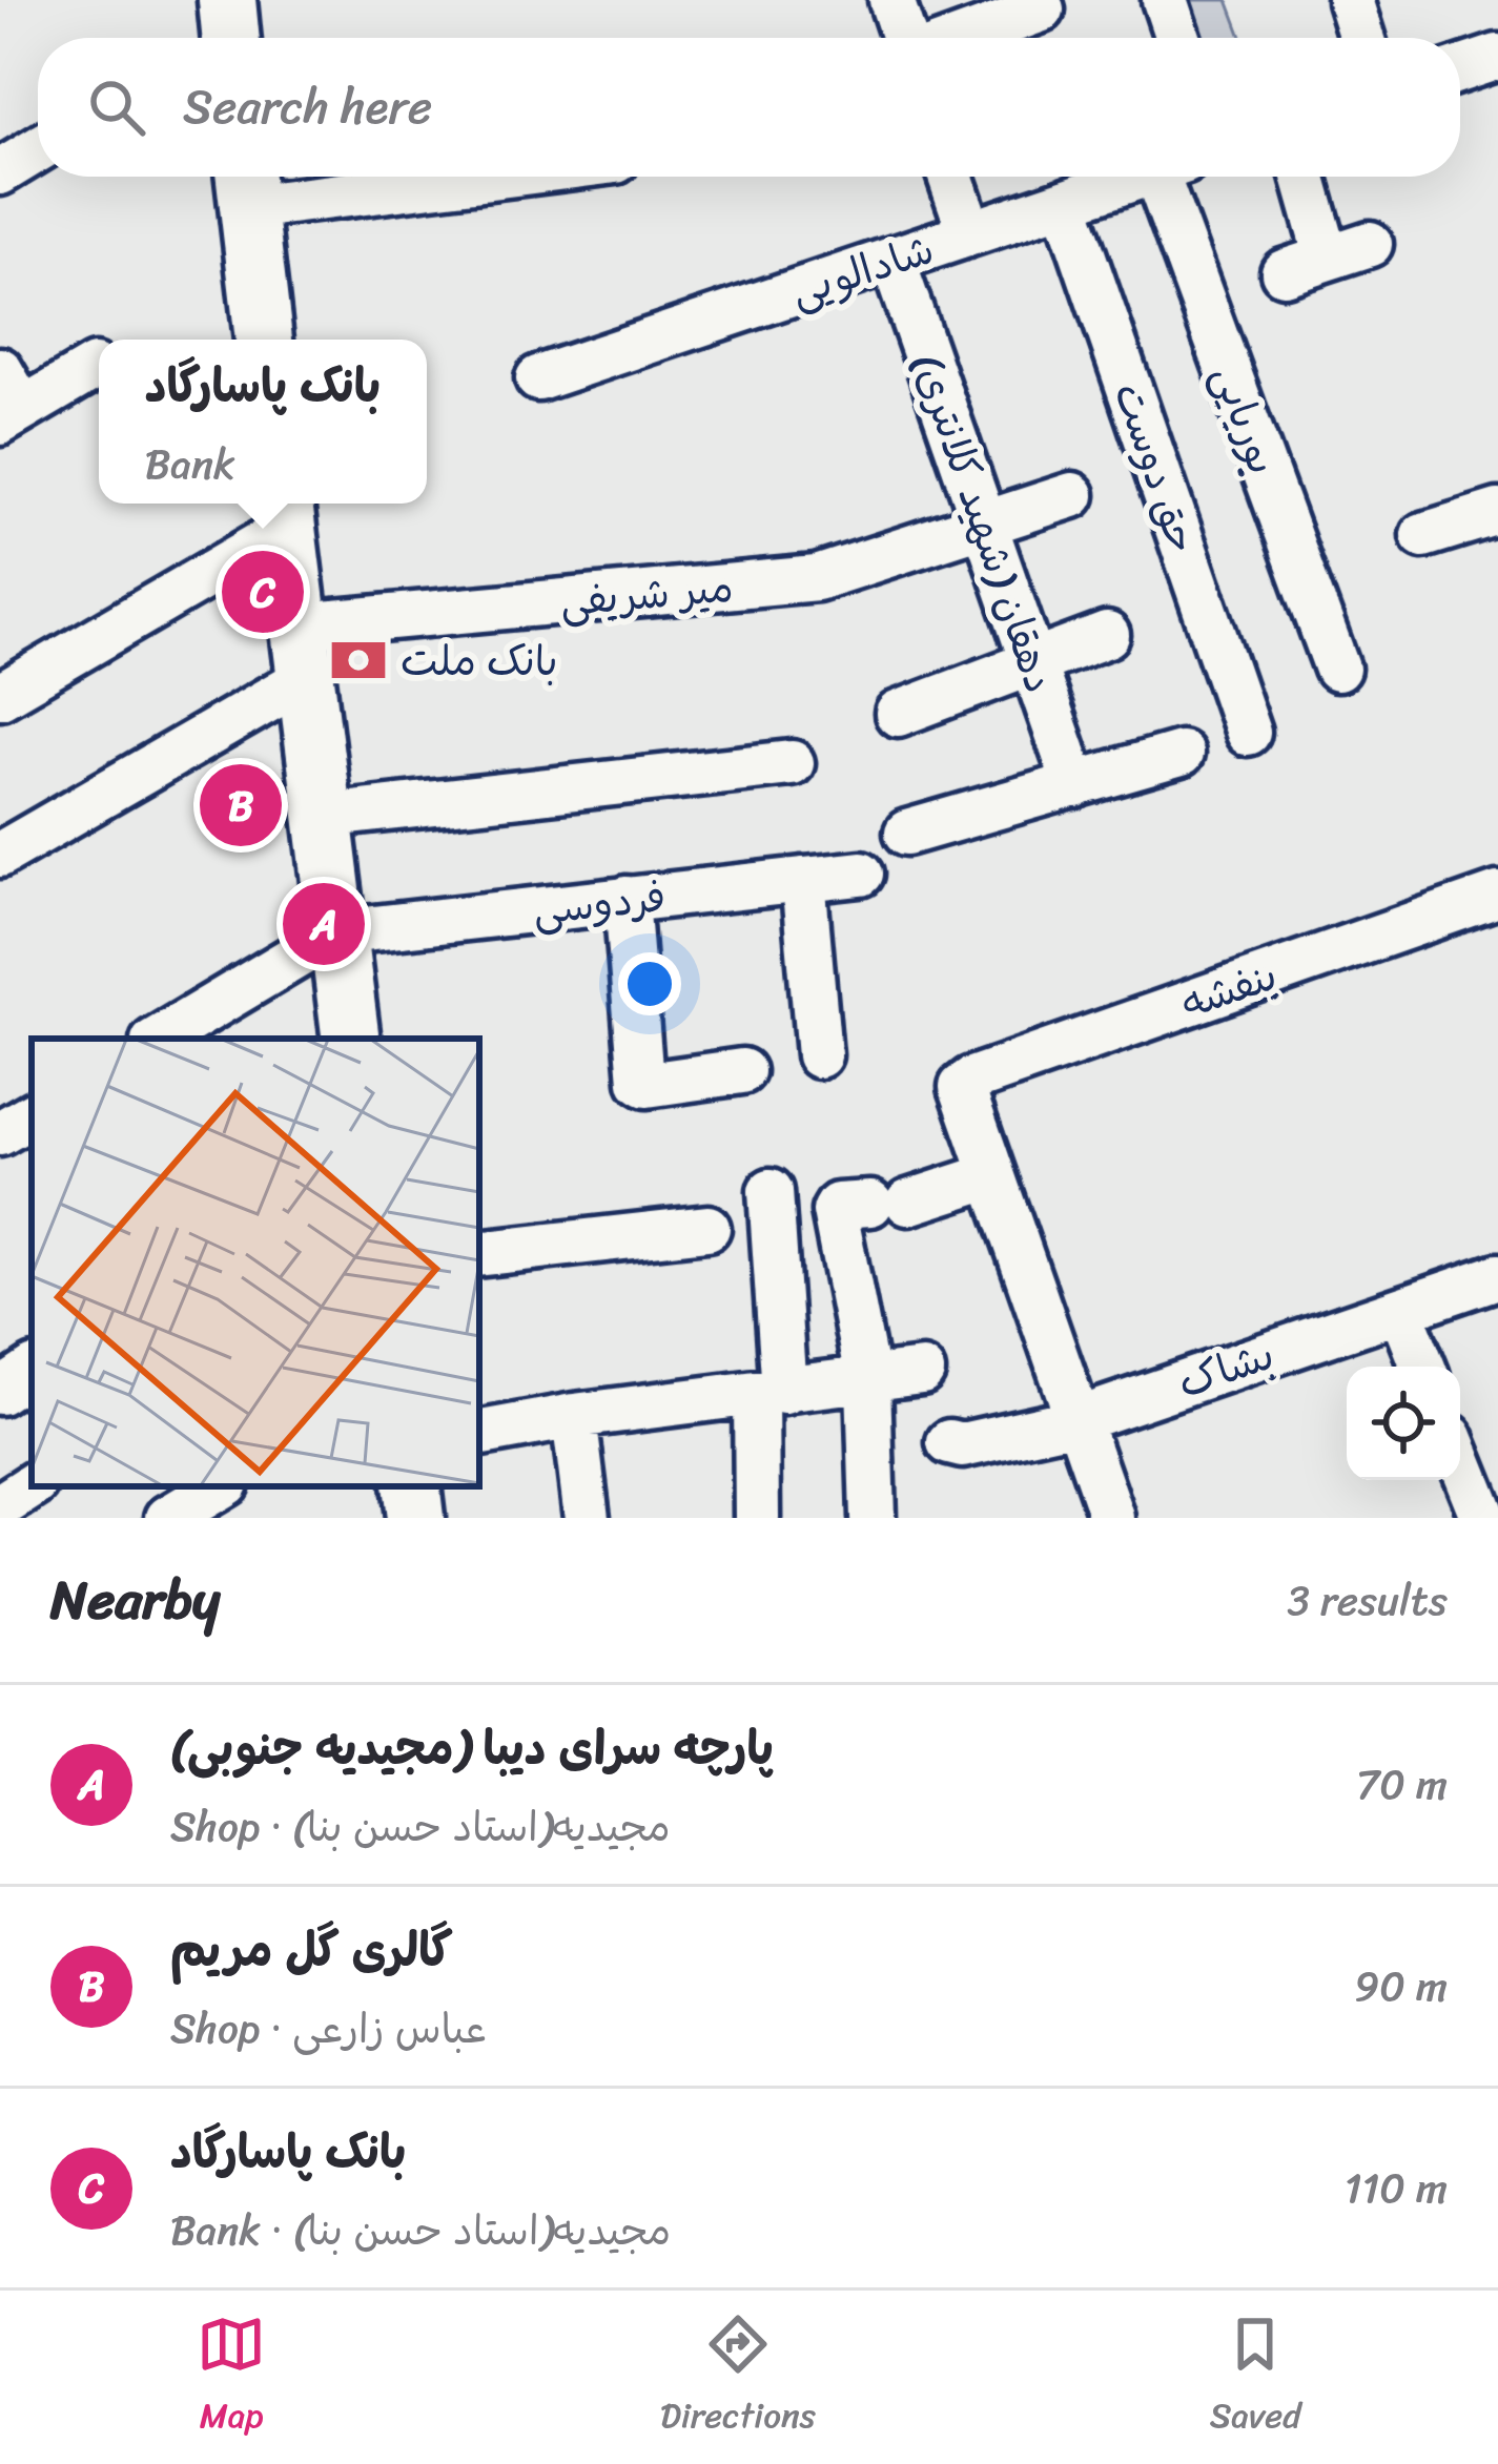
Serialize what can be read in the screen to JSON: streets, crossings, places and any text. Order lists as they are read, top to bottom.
{
  "streets": {
    "street": [
      "شادالویی",
      "بوریایی",
      "حق دوست",
      "دهقان (شهید کلانتری)",
      "میر شریفی",
      "فردوسی",
      "بنفشه",
      "بشاک"
    ]
  },
  "crossings": [
    ["شادالویی", "حق دوست"],
    ["شادالویی", "دهقان (شهید کلانتری)"],
    ["دهقان (شهید کلانتری)", "میر شریفی"]
  ],
  "places": {
    "bank": ["بانک ملت"]
  },
  "page": {
    "search": "Search here",
    "popup": ["بانک پاسارگاد", "Bank"],
    "pins": ["C", "B", "A"],
    "heading": ["Nearby", "3 results"],
    "list": [
      {
        "mark": "A",
        "name": "پارچه سرای دیبا (مجیدیه جنوبی)",
        "note": "Shop · مجیدیه(استاد حسن بنا)",
        "value": "70 m"
      },
      {
        "mark": "B",
        "name": "گالری گل مریم",
        "note": "Shop · عباس زارعی",
        "value": "90 m"
      },
      {
        "mark": "C",
        "name": "بانک پاسارگاد",
        "note": "Bank · مجیدیه(استاد حسن بنا)",
        "value": "110 m"
      }
    ],
    "nav": ["Map", "Directions", "Saved"]
  }
}
